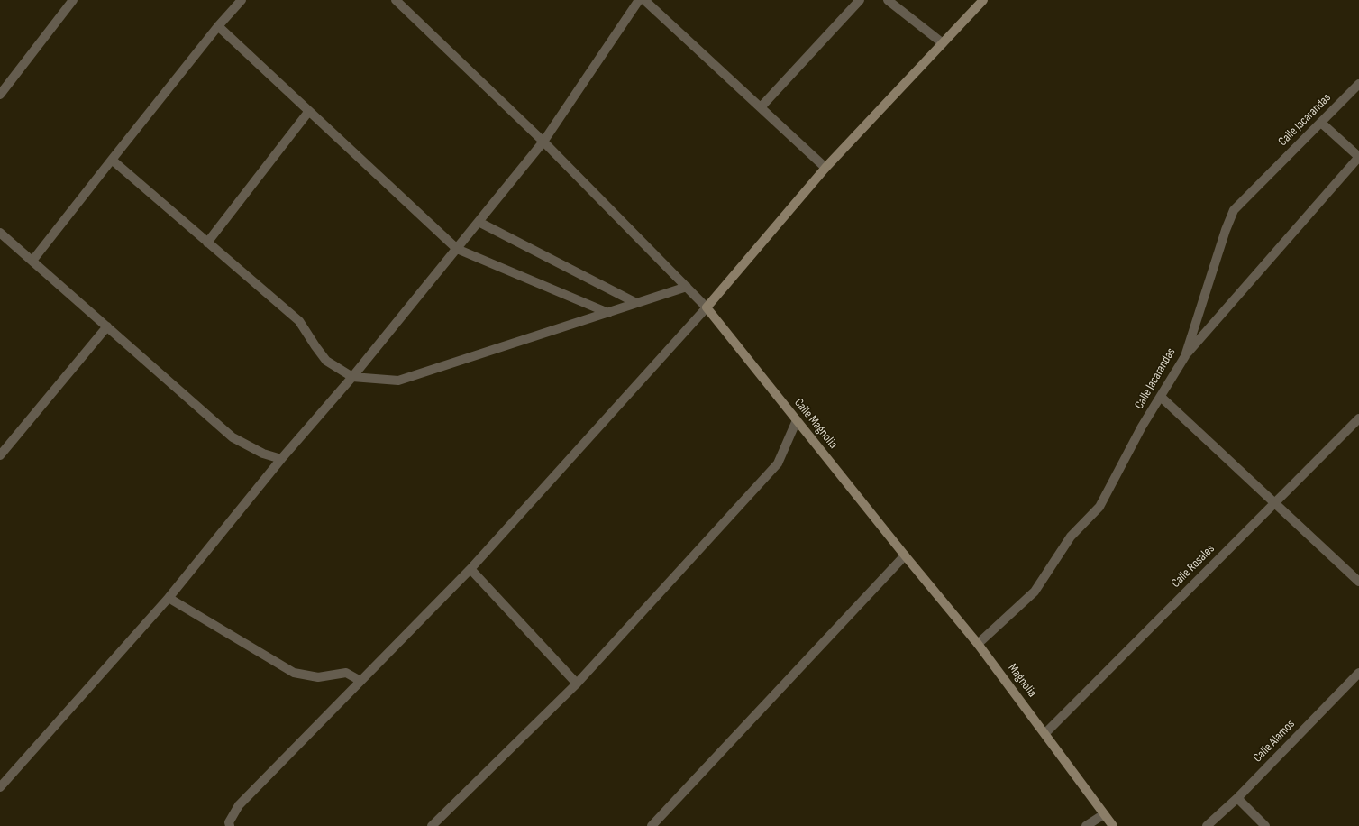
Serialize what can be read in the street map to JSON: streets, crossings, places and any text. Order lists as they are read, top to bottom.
{
  "streets": {
    "street": [
      "Calle Jacarandas",
      "Calle Magnolia",
      "Calle Rosales",
      "Magnolia",
      "Calle Alamos"
    ]
  },
  "crossings": [
    ["Calle Jacarandas", "Magnolia"],
    ["Calle Magnolia", "Magnolia"],
    ["Calle Rosales", "Magnolia"]
  ]
}
